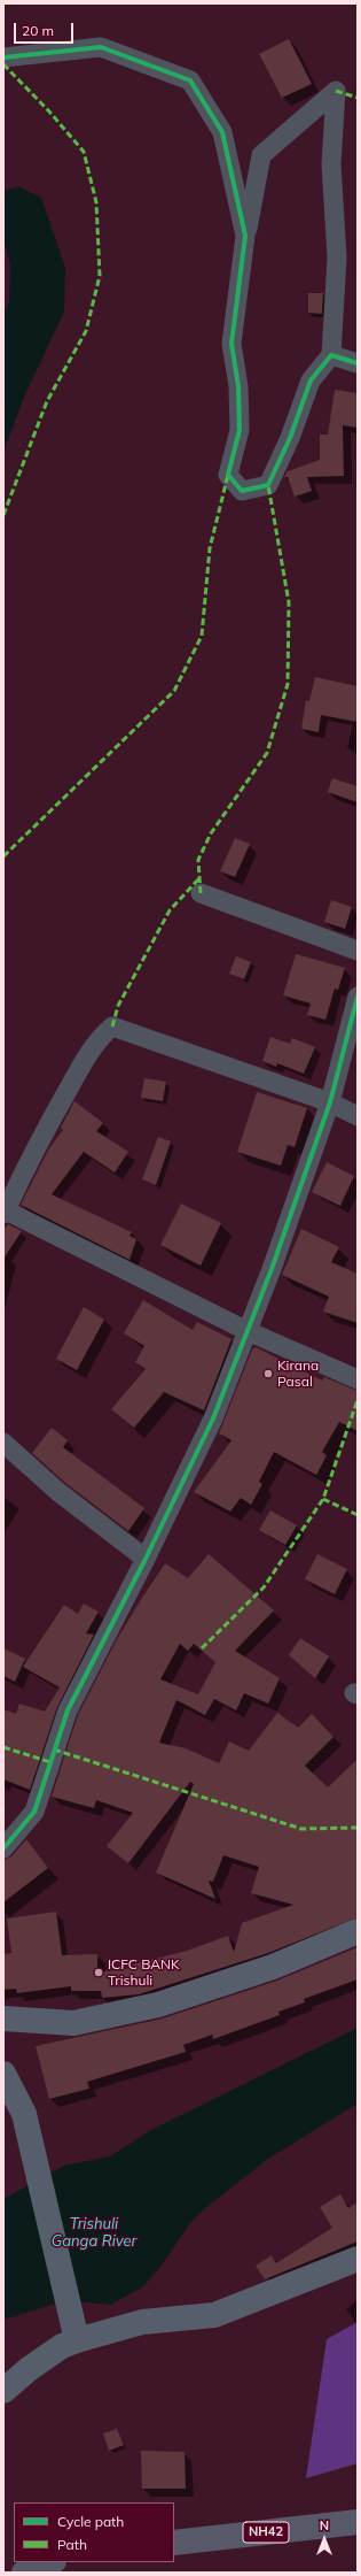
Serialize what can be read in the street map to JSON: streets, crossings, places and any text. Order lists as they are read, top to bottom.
{
  "streets": {
    "main road": ["NH42"]
  },
  "water": ["Trishuli Ganga River"],
  "places": ["Kirana Pasal", "ICFC BANK Trishuli"],
  "legend": ["Cycle path", "Path"],
  "scale_bar": "20 m",
  "north": "top"
}
